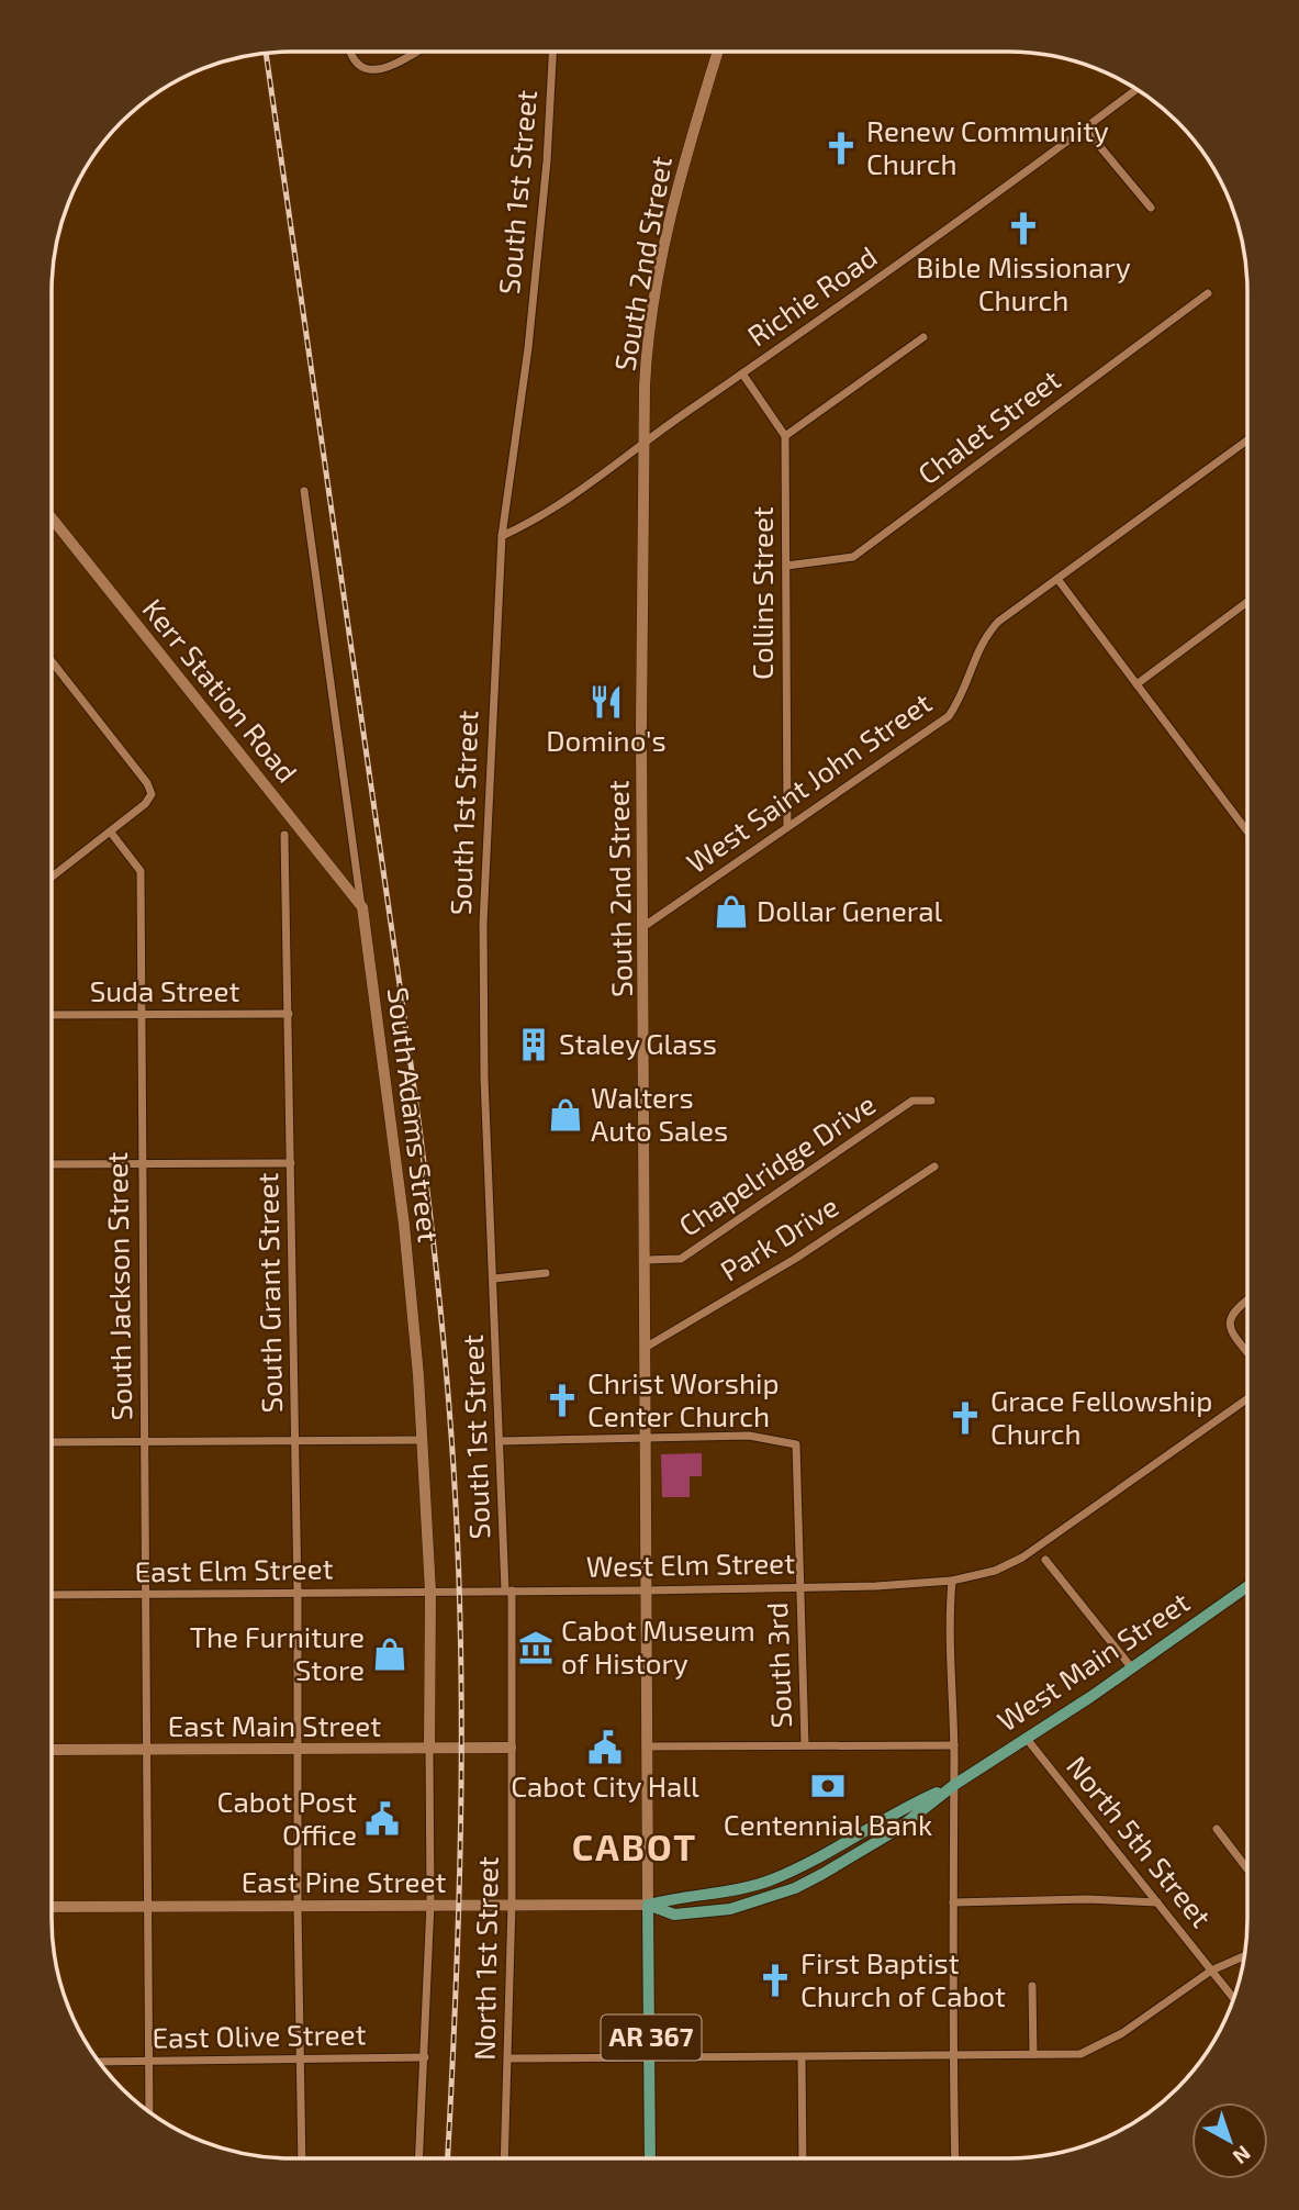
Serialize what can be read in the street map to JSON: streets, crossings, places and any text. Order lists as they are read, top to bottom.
{
  "streets": {
    "main road": [
      "South 2nd Street",
      "Kerr Station Road",
      "South Adams Street",
      "West Main Street",
      "East Main Street",
      "East Pine Street",
      "AR 367"
    ],
    "street": [
      "South 1st Street",
      "Richie Road",
      "Chalet Street",
      "Collins Street",
      "West Saint John Street",
      "Suda Street",
      "Chapelridge Drive",
      "Park Drive",
      "South Jackson Street",
      "South Grant Street",
      "West Elm Street",
      "East Elm Street",
      "South 3rd",
      "North 5th Street",
      "North 1st Street",
      "East Olive Street"
    ]
  },
  "crossings": [
    ["South 1st Street", "Richie Road"],
    ["South 1st Street", "West Elm Street"],
    ["South 1st Street", "East Main Street"],
    ["South 1st Street", "North 1st Street"],
    ["South 2nd Street", "Richie Road"],
    ["South 2nd Street", "West Saint John Street"],
    ["South 2nd Street", "Chapelridge Drive"],
    ["South 2nd Street", "Park Drive"],
    ["South 2nd Street", "West Elm Street"],
    ["South 2nd Street", "South 3rd"],
    ["South 2nd Street", "AR 367"],
    ["Chalet Street", "Collins Street"],
    ["Collins Street", "West Saint John Street"],
    ["Kerr Station Road", "South Adams Street"],
    ["Suda Street", "South Jackson Street"],
    ["Suda Street", "South Grant Street"],
    ["South Adams Street", "West Elm Street"],
    ["South Adams Street", "East Elm Street"],
    ["South Adams Street", "East Main Street"],
    ["South Jackson Street", "East Elm Street"],
    ["South Jackson Street", "East Main Street"],
    ["South Jackson Street", "East Pine Street"],
    ["South Jackson Street", "East Olive Street"],
    ["South Grant Street", "East Elm Street"],
    ["South Grant Street", "East Main Street"],
    ["South Grant Street", "East Pine Street"],
    ["South Grant Street", "East Olive Street"],
    ["West Elm Street", "East Elm Street"],
    ["West Elm Street", "South 3rd"],
    ["West Main Street", "North 5th Street"],
    ["West Main Street", "East Pine Street"],
    ["West Main Street", "AR 367"],
    ["East Main Street", "North 1st Street"],
    ["East Pine Street", "North 1st Street"],
    ["East Pine Street", "AR 367"]
  ],
  "districts": ["CABOT"],
  "places": {
    "church": [
      "Renew Community Church",
      "Bible Missionary Church",
      "Christ Worship Center Church",
      "Grace Fellowship Church",
      "First Baptist Church of Cabot"
    ],
    "restaurant": ["Domino's"],
    "shop": ["Dollar General", "Walters Auto Sales", "The Furniture Store"],
    "building": ["Staley Glass"],
    "museum": ["Cabot Museum of History"],
    "public building": ["Cabot City Hall", "Cabot Post Office"],
    "bank": ["Centennial Bank"]
  },
  "north": "bottom right"
}
